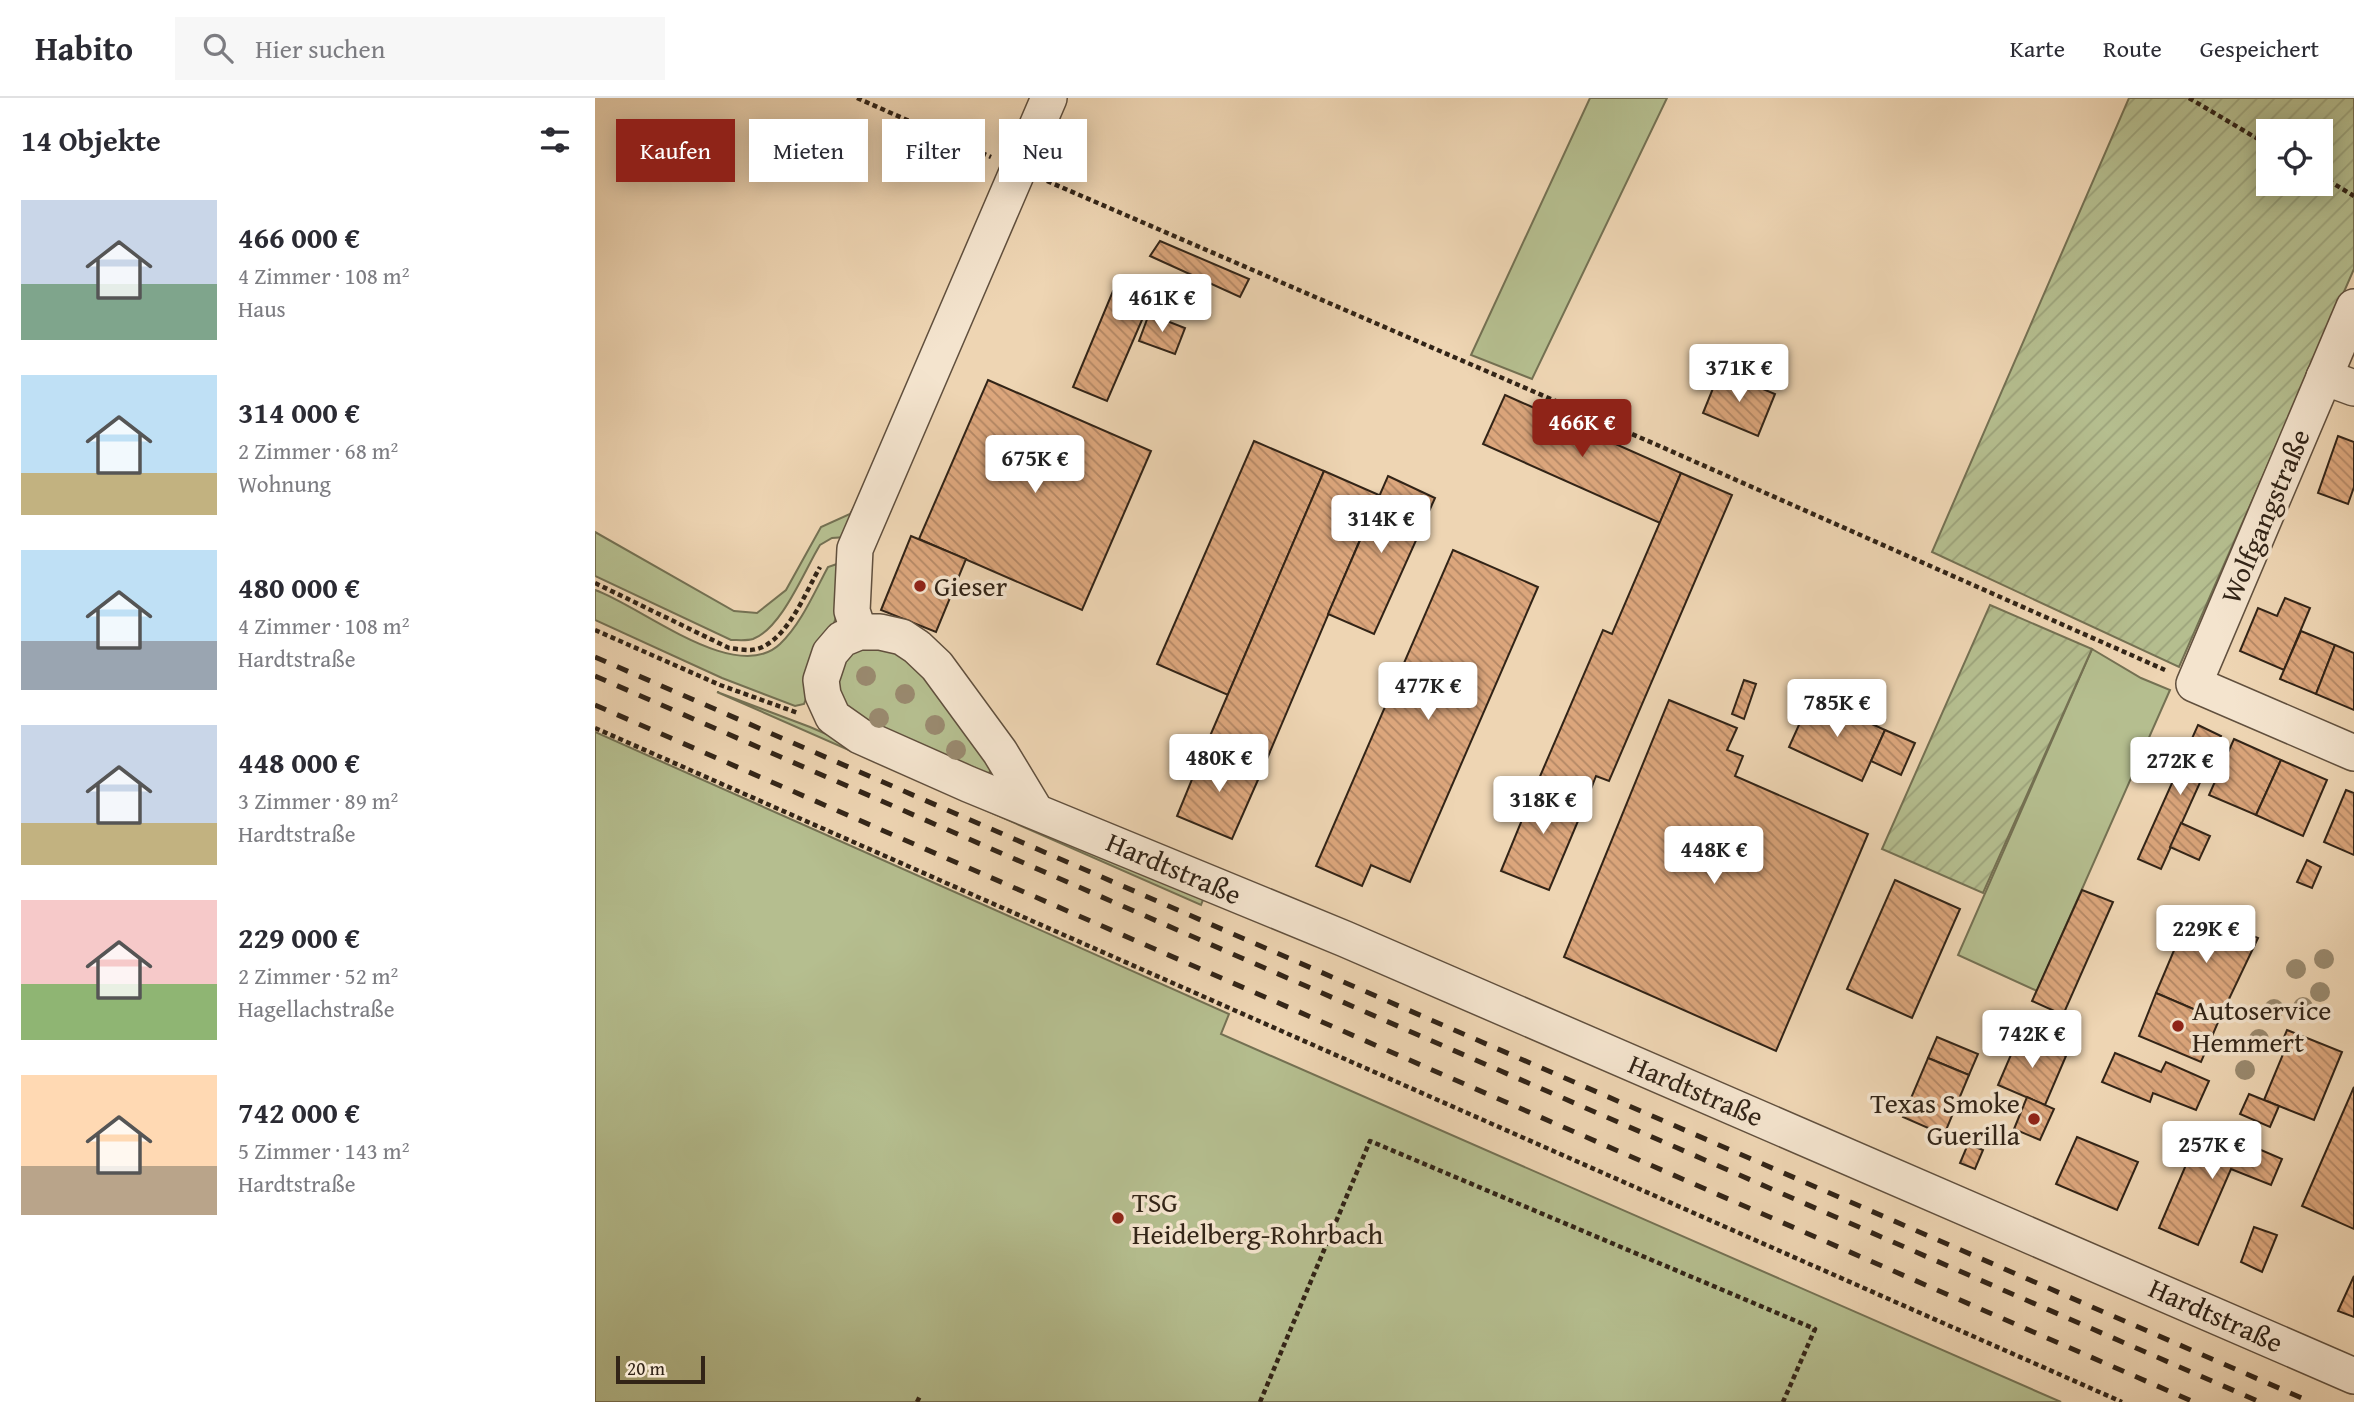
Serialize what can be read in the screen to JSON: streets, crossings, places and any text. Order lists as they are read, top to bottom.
{
  "streets": {
    "street": ["Wolfgangstraße", "Hardtstraße"]
  },
  "places": [
    "Gieser",
    "Autoservice Hemmert",
    "Texas Smoke Guerilla",
    "TSG Heidelberg-Rohrbach"
  ],
  "scale_bar": "20 m",
  "page": {
    "header": "Habito",
    "search": "Hier suchen",
    "nav": ["Karte", "Route", "Gespeichert"],
    "heading": "14 Objekte",
    "chip": [
      "Kaufen",
      "Mieten",
      "Filter",
      "Neu"
    ],
    "list": [
      {
        "name": "466 000 €",
        "note": "4 Zimmer · 108 m² · Haus"
      },
      {
        "name": "314 000 €",
        "note": "2 Zimmer · 68 m² · Wohnung"
      },
      {
        "name": "480 000 €",
        "note": "4 Zimmer · 108 m² · Hardtstraße"
      },
      {
        "name": "448 000 €",
        "note": "3 Zimmer · 89 m² · Hardtstraße"
      },
      {
        "name": "229 000 €",
        "note": "2 Zimmer · 52 m² · Hagellachstraße"
      },
      {
        "name": "742 000 €",
        "note": "5 Zimmer · 143 m² · Hardtstraße"
      }
    ],
    "price": [
      "461K €",
      "371K €",
      "466K €",
      "675K €",
      "314K €",
      "477K €",
      "785K €",
      "480K €",
      "272K €",
      "318K €",
      "448K €",
      "229K €",
      "742K €",
      "257K €"
    ],
    "scale": "20 m"
  }
}
